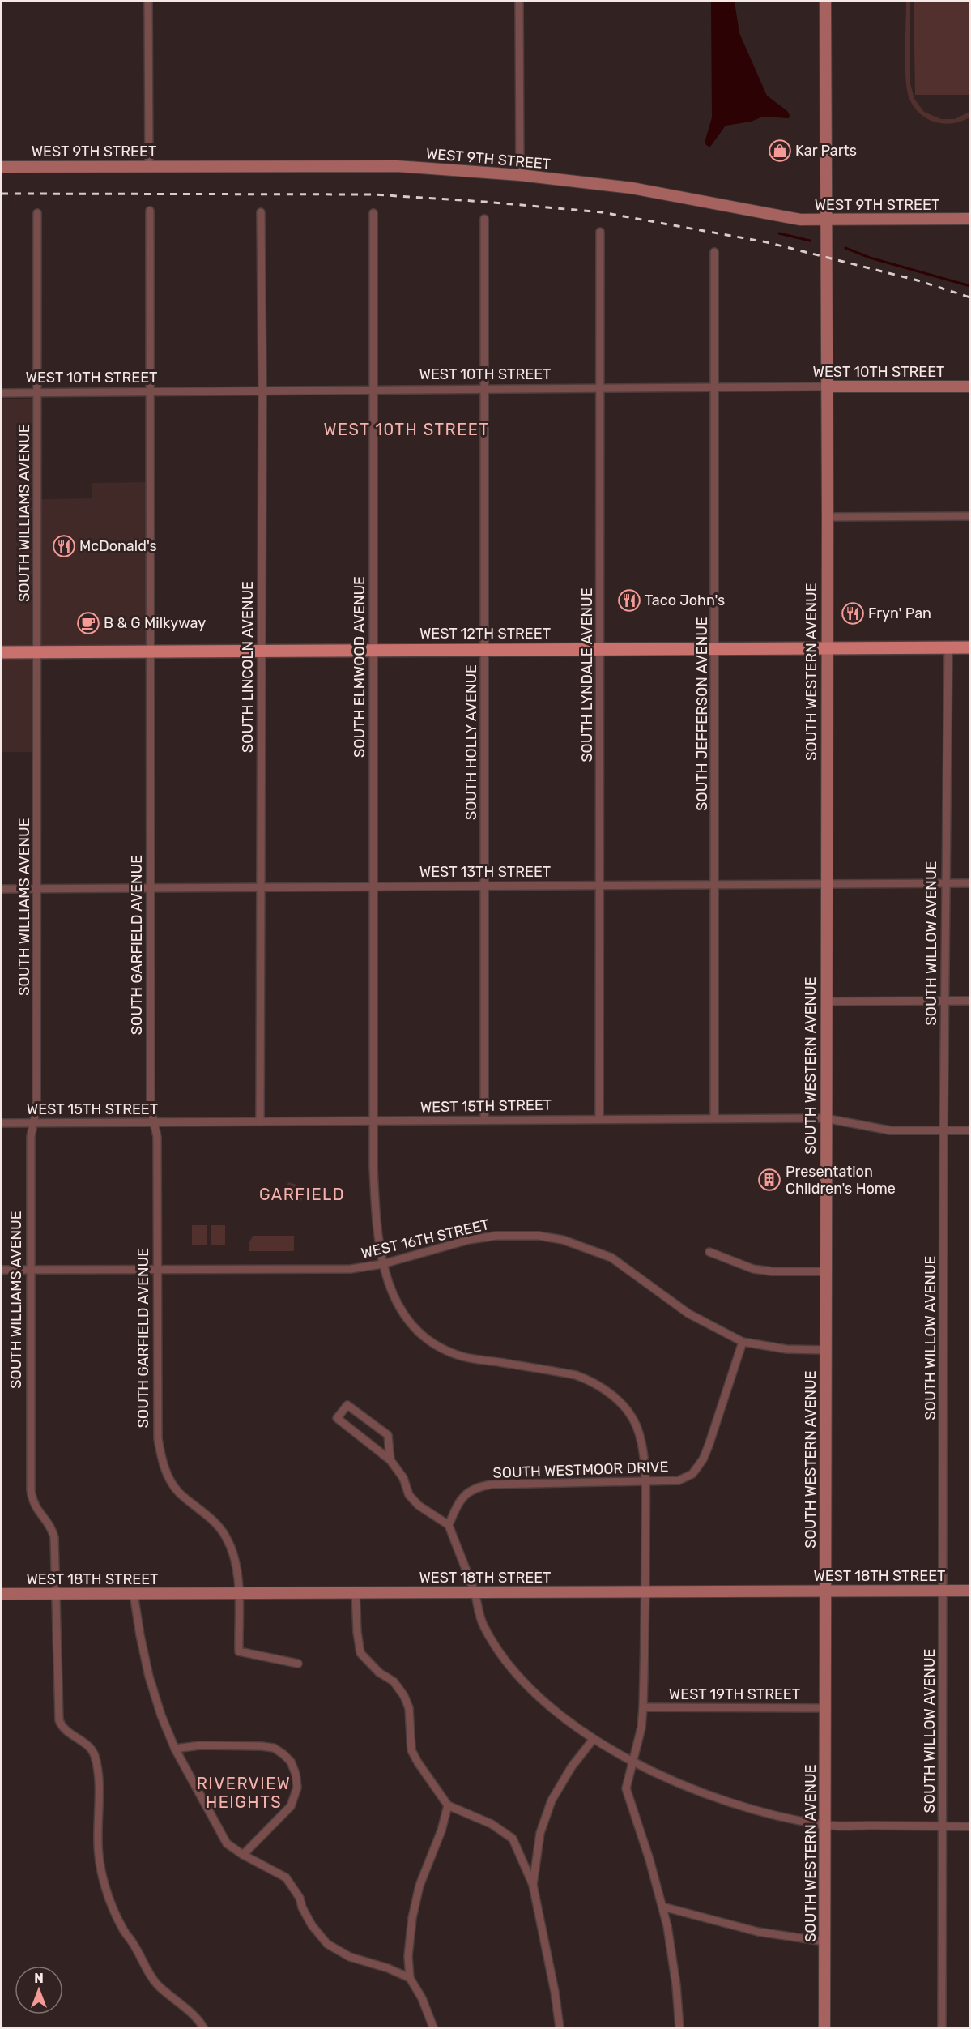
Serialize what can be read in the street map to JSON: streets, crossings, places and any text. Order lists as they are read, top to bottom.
{
  "streets": {
    "main road": ["WEST 12TH STREET"],
    "street": [
      "WEST 9TH STREET",
      "WEST 10TH STREET",
      "SOUTH WILLIAMS AVENUE",
      "SOUTH LINCOLN AVENUE",
      "SOUTH ELMWOOD AVENUE",
      "SOUTH WESTERN AVENUE",
      "SOUTH LYNDALE AVENUE",
      "SOUTH JEFFERSON AVENUE",
      "SOUTH HOLLY AVENUE",
      "WEST 13TH STREET",
      "SOUTH WILLOW AVENUE",
      "SOUTH GARFIELD AVENUE",
      "WEST 15TH STREET",
      "WEST 16TH STREET",
      "SOUTH WESTMOOR DRIVE",
      "WEST 18TH STREET",
      "WEST 19TH STREET"
    ]
  },
  "crossings": [
    ["WEST 9TH STREET", "SOUTH WESTERN AVENUE"],
    ["WEST 10TH STREET", "SOUTH WILLIAMS AVENUE"],
    ["WEST 10TH STREET", "SOUTH LINCOLN AVENUE"],
    ["WEST 10TH STREET", "SOUTH ELMWOOD AVENUE"],
    ["WEST 10TH STREET", "SOUTH WESTERN AVENUE"],
    ["WEST 10TH STREET", "SOUTH LYNDALE AVENUE"],
    ["WEST 10TH STREET", "SOUTH JEFFERSON AVENUE"],
    ["WEST 10TH STREET", "SOUTH HOLLY AVENUE"],
    ["WEST 10TH STREET", "SOUTH GARFIELD AVENUE"],
    ["SOUTH WILLIAMS AVENUE", "WEST 12TH STREET"],
    ["SOUTH WILLIAMS AVENUE", "WEST 13TH STREET"],
    ["SOUTH WILLIAMS AVENUE", "WEST 15TH STREET"],
    ["SOUTH WILLIAMS AVENUE", "WEST 16TH STREET"],
    ["SOUTH WILLIAMS AVENUE", "WEST 18TH STREET"],
    ["WEST 12TH STREET", "SOUTH LINCOLN AVENUE"],
    ["WEST 12TH STREET", "SOUTH ELMWOOD AVENUE"],
    ["WEST 12TH STREET", "SOUTH WESTERN AVENUE"],
    ["WEST 12TH STREET", "SOUTH LYNDALE AVENUE"],
    ["WEST 12TH STREET", "SOUTH JEFFERSON AVENUE"],
    ["WEST 12TH STREET", "SOUTH HOLLY AVENUE"],
    ["WEST 12TH STREET", "SOUTH WILLOW AVENUE"],
    ["WEST 12TH STREET", "SOUTH GARFIELD AVENUE"],
    ["SOUTH LINCOLN AVENUE", "WEST 13TH STREET"],
    ["SOUTH LINCOLN AVENUE", "WEST 15TH STREET"],
    ["SOUTH ELMWOOD AVENUE", "WEST 13TH STREET"],
    ["SOUTH ELMWOOD AVENUE", "WEST 15TH STREET"],
    ["SOUTH ELMWOOD AVENUE", "WEST 16TH STREET"],
    ["SOUTH ELMWOOD AVENUE", "SOUTH WESTMOOR DRIVE"],
    ["SOUTH ELMWOOD AVENUE", "WEST 18TH STREET"],
    ["SOUTH WESTERN AVENUE", "WEST 13TH STREET"],
    ["SOUTH WESTERN AVENUE", "WEST 15TH STREET"],
    ["SOUTH WESTERN AVENUE", "WEST 16TH STREET"],
    ["SOUTH WESTERN AVENUE", "WEST 18TH STREET"],
    ["SOUTH WESTERN AVENUE", "WEST 19TH STREET"],
    ["SOUTH LYNDALE AVENUE", "WEST 13TH STREET"],
    ["SOUTH LYNDALE AVENUE", "WEST 15TH STREET"],
    ["SOUTH JEFFERSON AVENUE", "WEST 13TH STREET"],
    ["SOUTH JEFFERSON AVENUE", "WEST 15TH STREET"],
    ["SOUTH HOLLY AVENUE", "WEST 13TH STREET"],
    ["SOUTH HOLLY AVENUE", "WEST 15TH STREET"],
    ["WEST 13TH STREET", "SOUTH WILLOW AVENUE"],
    ["WEST 13TH STREET", "SOUTH GARFIELD AVENUE"],
    ["SOUTH WILLOW AVENUE", "WEST 15TH STREET"],
    ["SOUTH WILLOW AVENUE", "WEST 18TH STREET"],
    ["SOUTH GARFIELD AVENUE", "WEST 15TH STREET"],
    ["SOUTH GARFIELD AVENUE", "WEST 16TH STREET"],
    ["SOUTH GARFIELD AVENUE", "WEST 18TH STREET"],
    ["WEST 16TH STREET", "SOUTH WESTMOOR DRIVE"]
  ],
  "districts": ["WEST 10TH STREET", "GARFIELD", "RIVERVIEW HEIGHTS"],
  "places": {
    "shop": ["Kar Parts"],
    "restaurant": ["McDonald's", "Taco John's", "Fryn' Pan"],
    "cafe": ["B & G Milkyway"],
    "building": ["Presentation Children's Home"]
  },
  "north": "top"
}
